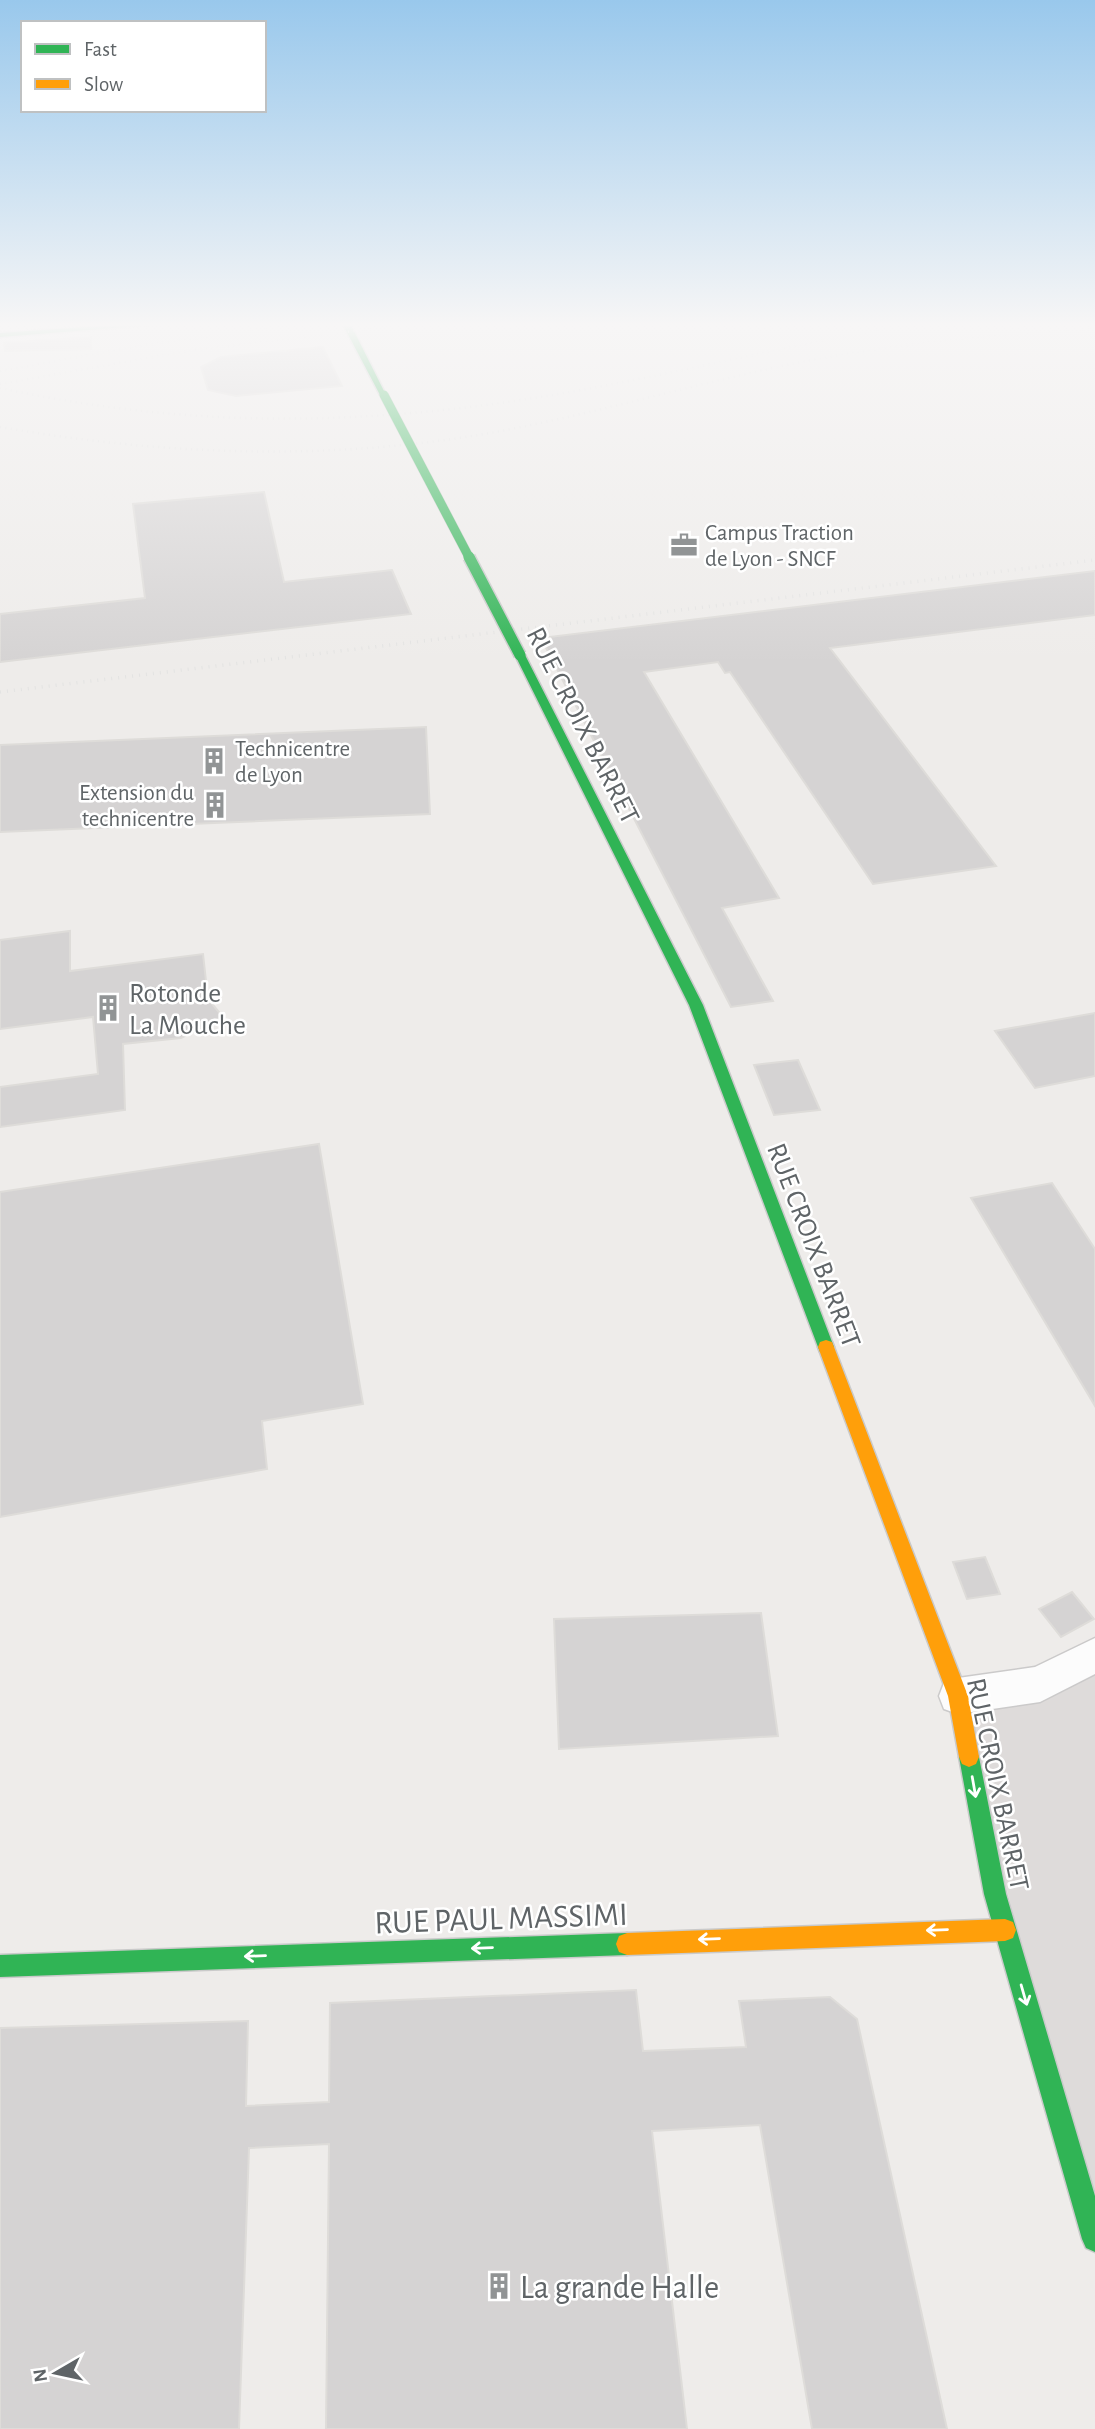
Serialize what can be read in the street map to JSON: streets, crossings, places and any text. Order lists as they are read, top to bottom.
{
  "streets": {
    "street": ["RUE CROIX BARRET", "RUE PAUL MASSIMI"]
  },
  "crossings": [
    ["RUE CROIX BARRET", "RUE PAUL MASSIMI"]
  ],
  "one_way": ["RUE PAUL MASSIMI"],
  "places": {
    "office": ["Campus Traction de Lyon - SNCF"],
    "building": [
      "Technicentre de Lyon",
      "Extension du technicentre",
      "Rotonde La Mouche",
      "La grande Halle"
    ]
  },
  "legend": ["Fast", "Slow"],
  "north": "left"
}
